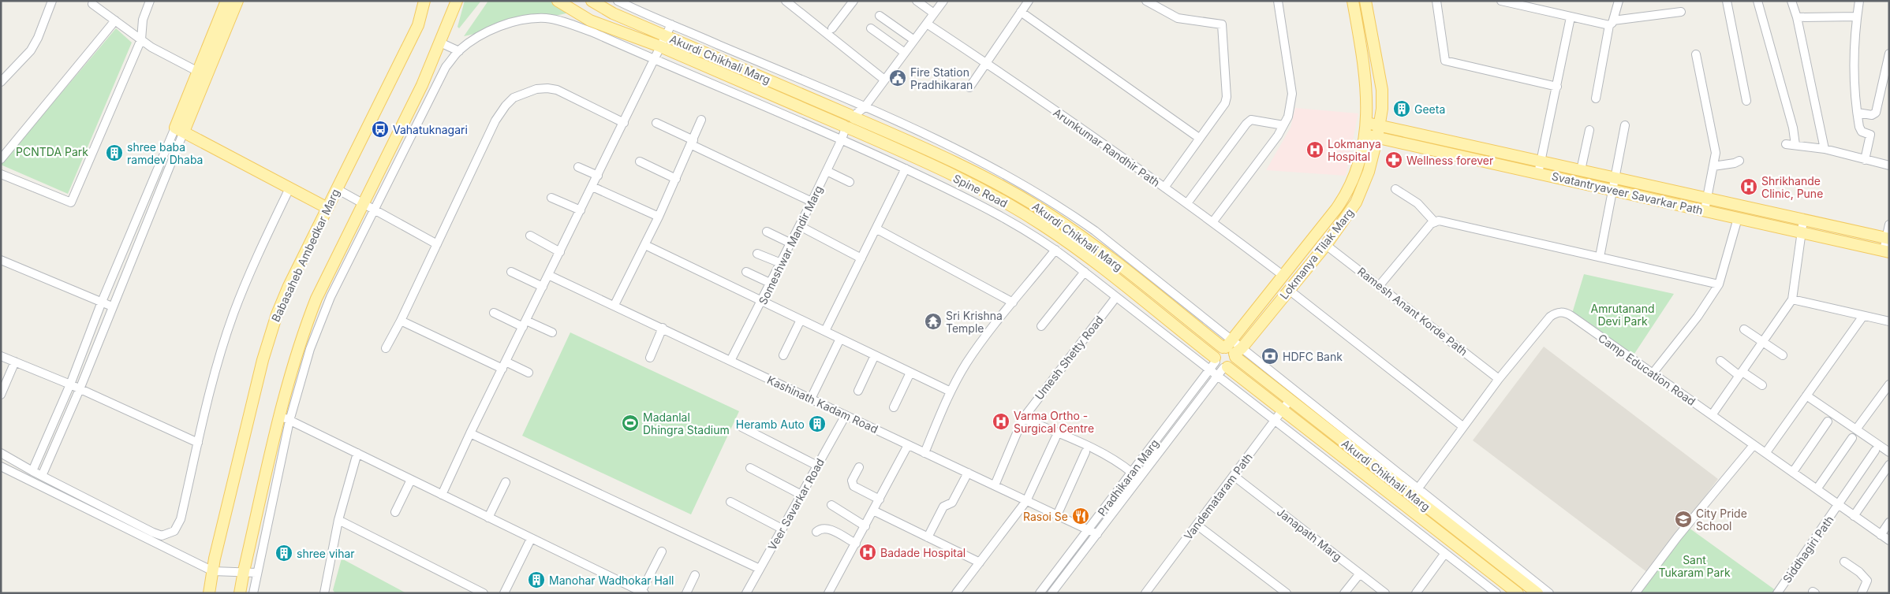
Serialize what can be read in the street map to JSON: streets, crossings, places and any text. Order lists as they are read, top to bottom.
{
  "streets": {
    "main road": [
      "Akurdi Chikhali Marg",
      "Spine Road",
      "Svatantryaveer Savarkar Path",
      "Lokmanya Tilak Marg",
      "Babasaheb Ambedkar Marg"
    ],
    "street": [
      "Arunkumar Randhir Path",
      "Someshwar Mandir Marg",
      "Ramesh Anant Korde Path",
      "Umesh Shetty Road",
      "Camp Education Road",
      "Kashinath Kadam Road",
      "Pradhikaran Marg",
      "Vandemataram Path",
      "Veer Savarkar Road",
      "Janapath Marg",
      "Siddhagiri Path"
    ]
  },
  "crossings": [
    ["Akurdi Chikhali Marg", "Spine Road"],
    ["Akurdi Chikhali Marg", "Someshwar Mandir Marg"],
    ["Akurdi Chikhali Marg", "Lokmanya Tilak Marg"],
    ["Akurdi Chikhali Marg", "Camp Education Road"],
    ["Akurdi Chikhali Marg", "Pradhikaran Marg"],
    ["Akurdi Chikhali Marg", "Vandemataram Path"],
    ["Arunkumar Randhir Path", "Lokmanya Tilak Marg"],
    ["Spine Road", "Someshwar Mandir Marg"],
    ["Spine Road", "Pradhikaran Marg"],
    ["Svatantryaveer Savarkar Path", "Lokmanya Tilak Marg"],
    ["Someshwar Mandir Marg", "Kashinath Kadam Road"],
    ["Lokmanya Tilak Marg", "Ramesh Anant Korde Path"],
    ["Ramesh Anant Korde Path", "Camp Education Road"],
    ["Umesh Shetty Road", "Kashinath Kadam Road"],
    ["Camp Education Road", "Siddhagiri Path"],
    ["Kashinath Kadam Road", "Pradhikaran Marg"],
    ["Kashinath Kadam Road", "Veer Savarkar Road"],
    ["Vandemataram Path", "Janapath Marg"]
  ],
  "parks": ["PCNTDA Park", "Amrutanand Devi Park", "Sant Tukaram Park"],
  "places": {
    "public building": ["Fire Station Pradhikaran"],
    "building": [
      "Geeta",
      "shree baba ramdev Dhaba",
      "Heramb Auto",
      "shree vihar",
      "Manohar Wadhokar Hall"
    ],
    "bus stop": ["Vahatuknagari"],
    "hospital": [
      "Lokmanya Hospital",
      "Shrikhande Clinic, Pune",
      "Varma Ortho - Surgical Centre",
      "Badade Hospital"
    ],
    "pharmacy": ["Wellness forever"],
    "temple": ["Sri Krishna Temple"],
    "bank": ["HDFC Bank"],
    "sports": ["Madanlal Dhingra Stadium"],
    "restaurant": ["Rasoi Se"],
    "school or university": ["City Pride School"]
  }
}
